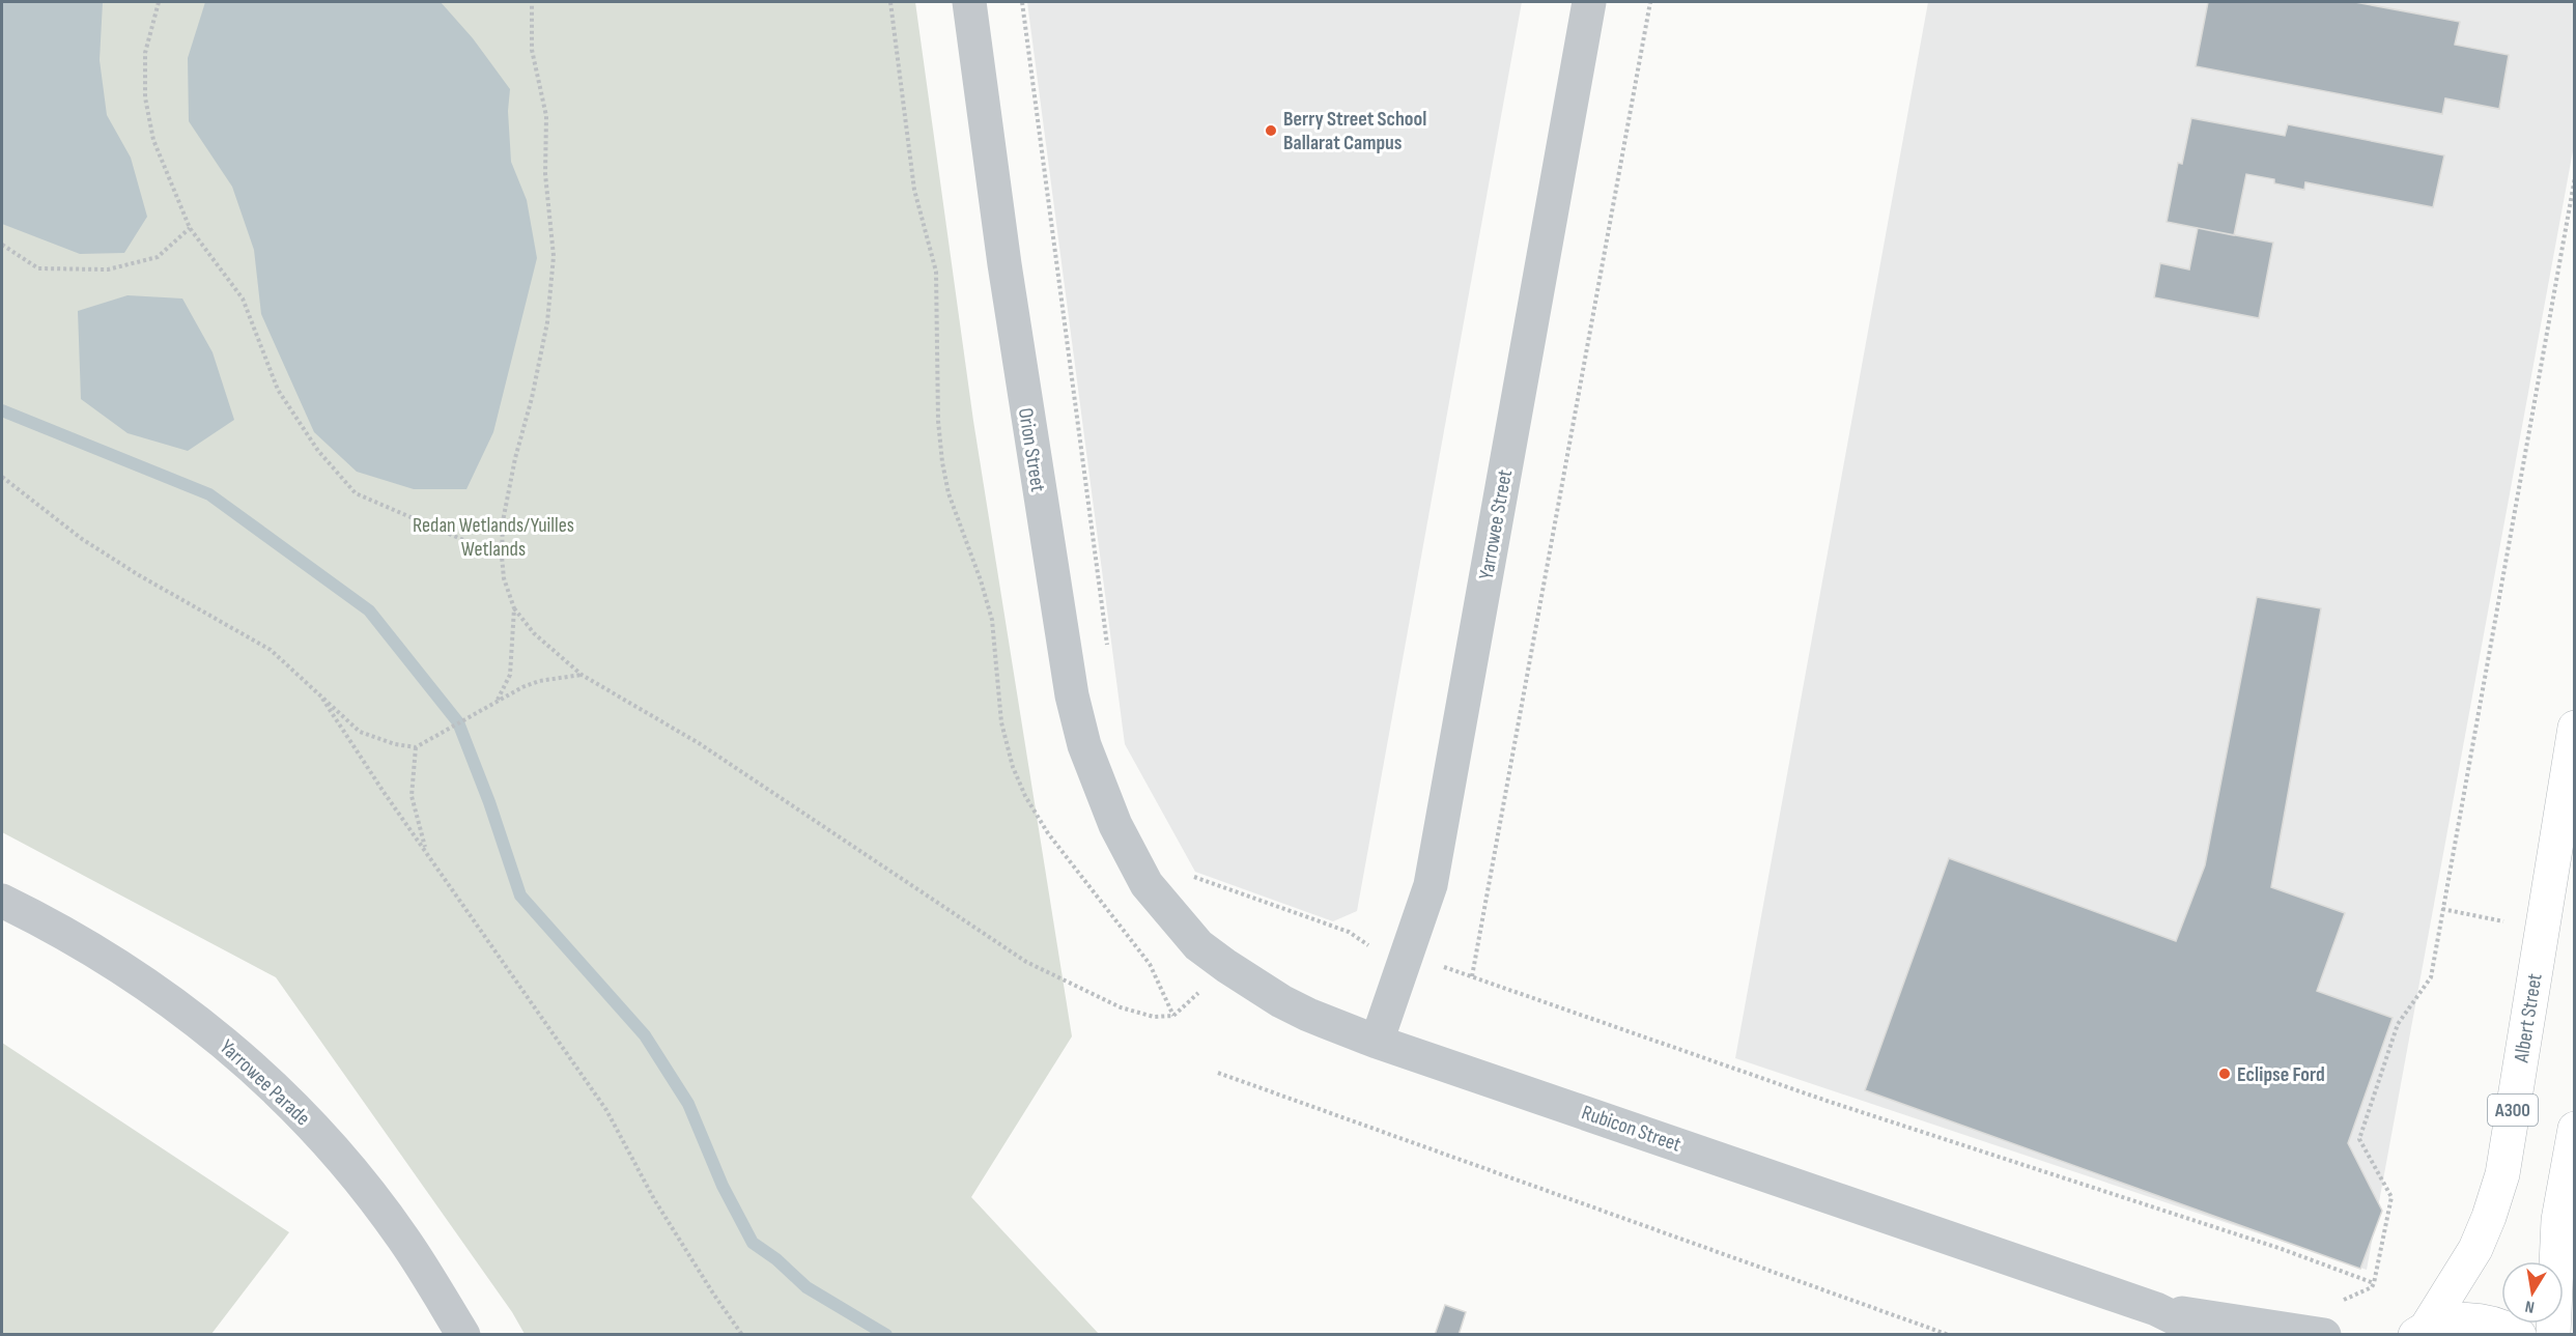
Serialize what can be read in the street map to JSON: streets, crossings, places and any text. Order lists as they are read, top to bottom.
{
  "streets": {
    "highway": ["Albert Street", "A300"],
    "street": [
      "Orion Street",
      "Yarrowee Street",
      "Yarrowee Parade",
      "Rubicon Street"
    ]
  },
  "crossings": [
    ["Orion Street", "Rubicon Street"],
    ["Yarrowee Street", "Rubicon Street"],
    ["Albert Street", "A300"]
  ],
  "parks": ["Redan Wetlands/Yuilles Wetlands"],
  "places": ["Berry Street School Ballarat Campus", "Eclipse Ford"],
  "north": "bottom"
}
